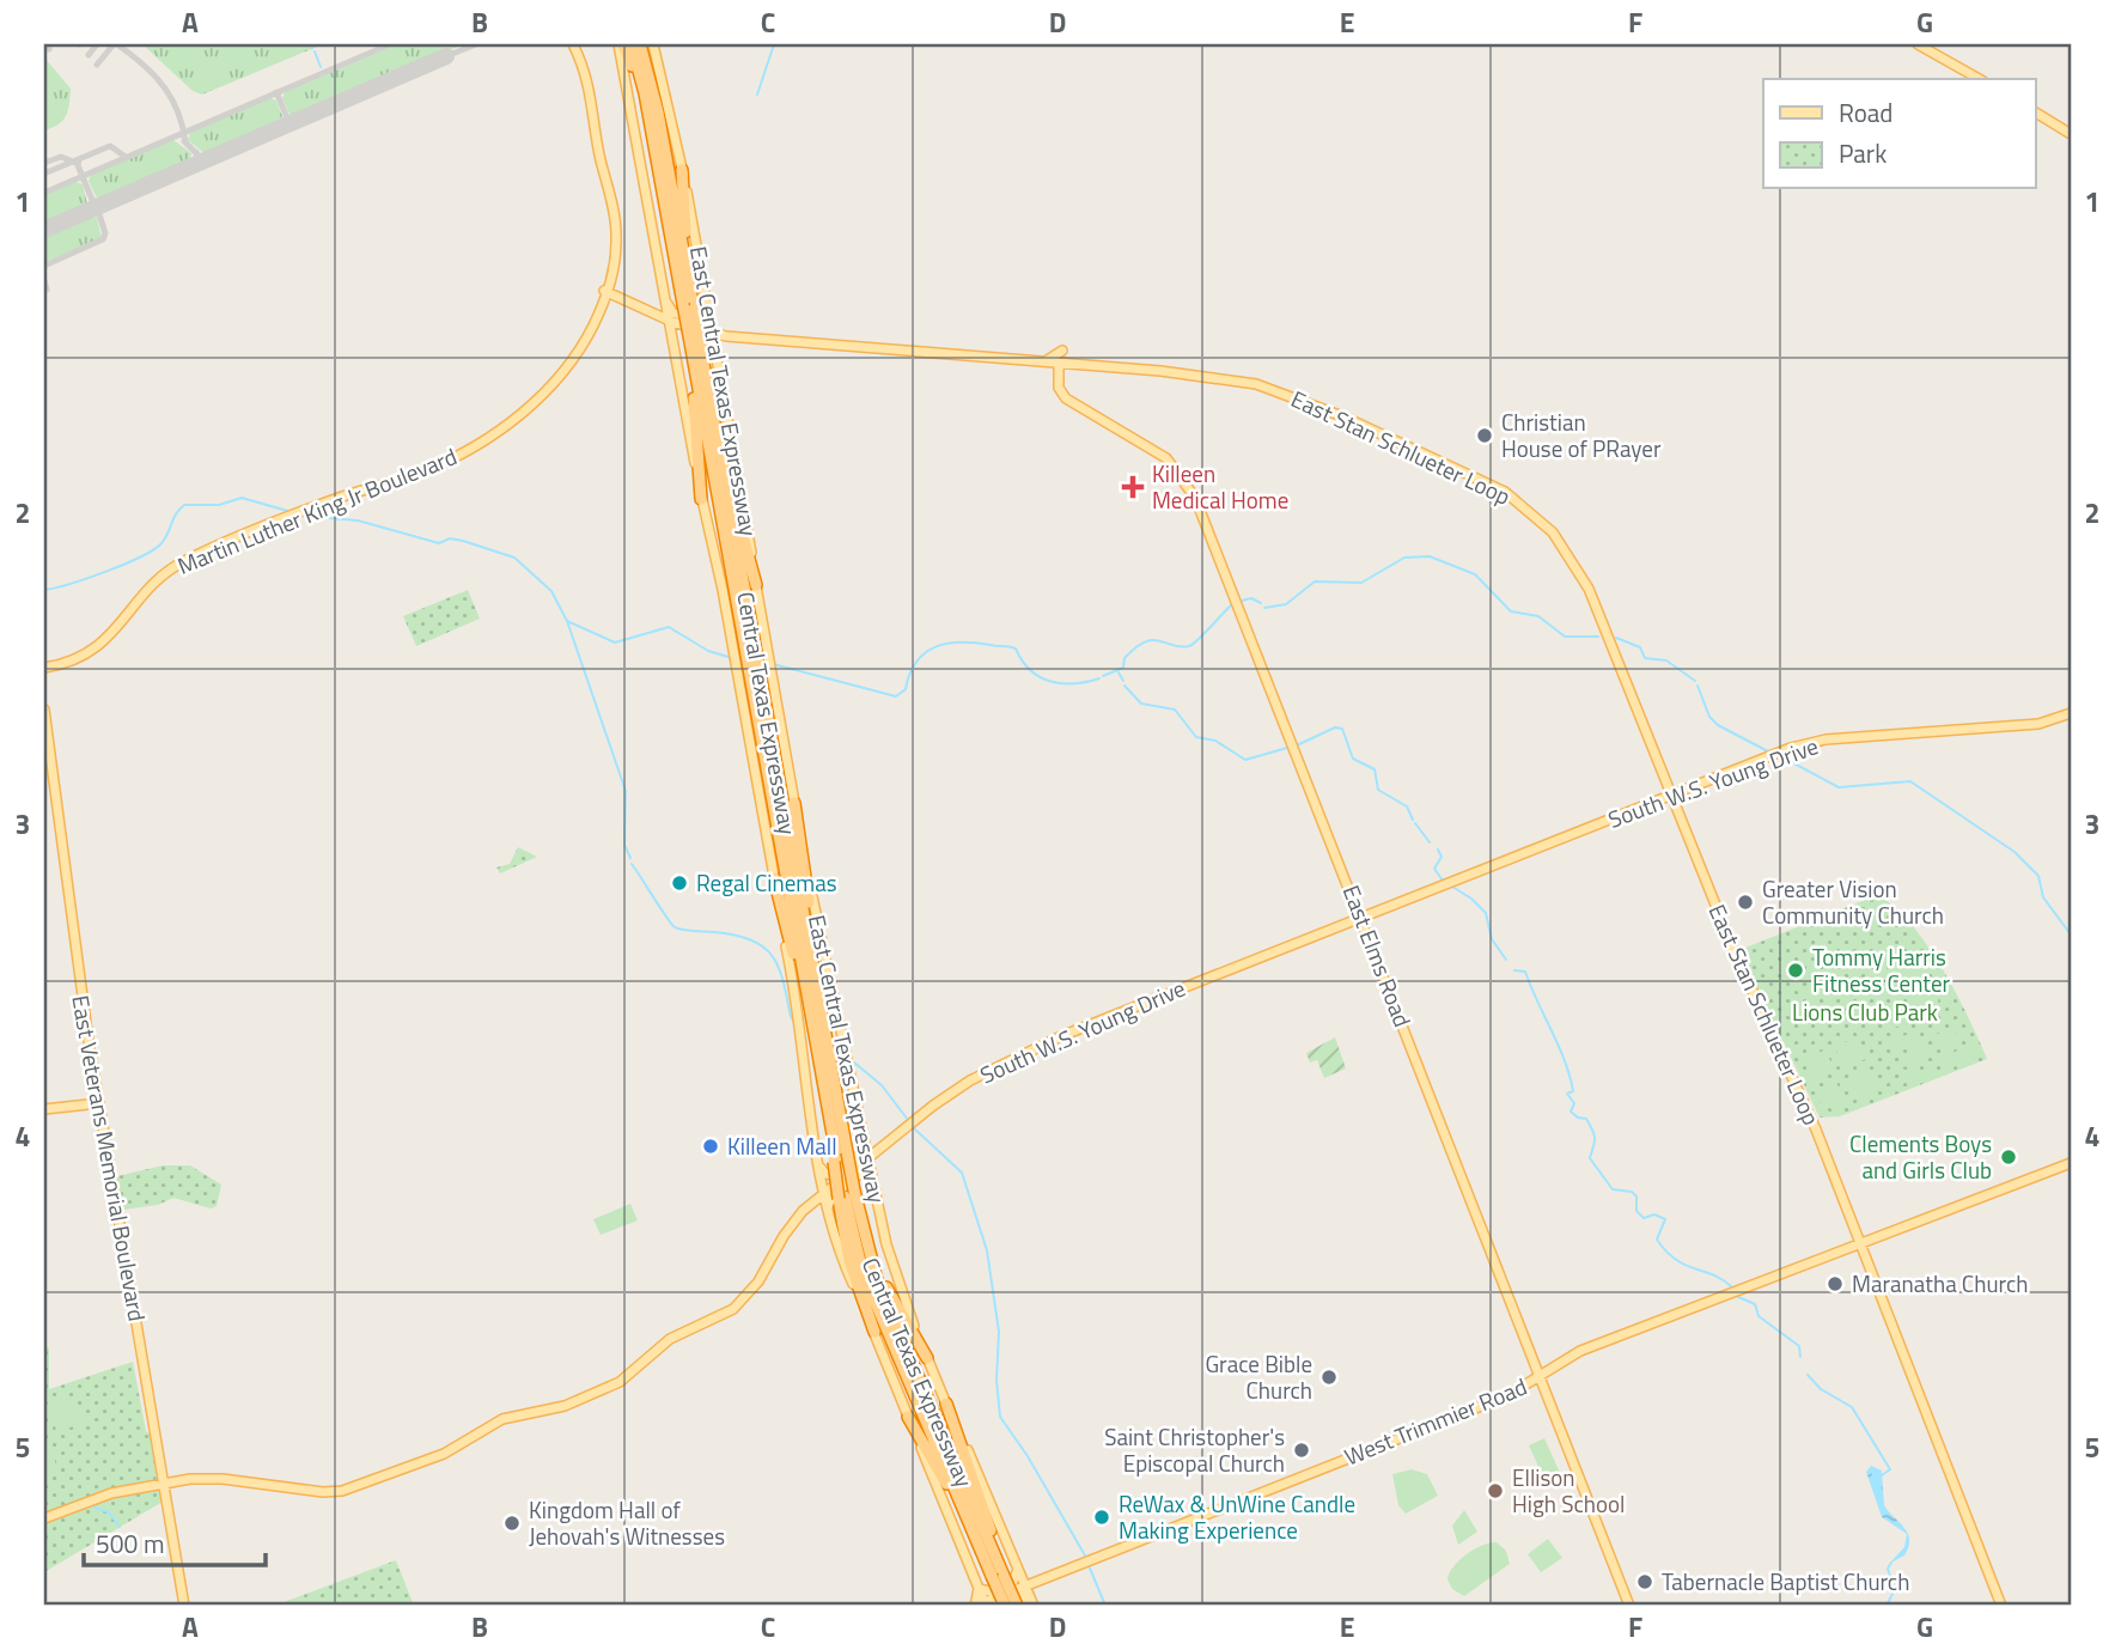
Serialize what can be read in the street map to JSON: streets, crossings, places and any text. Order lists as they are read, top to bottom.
{
  "streets": {
    "highway": ["Central Texas Expressway"],
    "main road": [
      "East Central Texas Expressway",
      "East Stan Schlueter Loop",
      "Martin Luther King Jr Boulevard",
      "South W.S. Young Drive",
      "East Elms Road",
      "East Veterans Memorial Boulevard",
      "West Trimmier Road"
    ]
  },
  "crossings": [
    ["East Central Texas Expressway", "East Stan Schlueter Loop"],
    ["East Central Texas Expressway", "Central Texas Expressway"],
    ["East Central Texas Expressway", "South W.S. Young Drive"],
    ["East Central Texas Expressway", "West Trimmier Road"],
    ["East Stan Schlueter Loop", "Martin Luther King Jr Boulevard"],
    ["East Stan Schlueter Loop", "South W.S. Young Drive"],
    ["East Stan Schlueter Loop", "East Elms Road"],
    ["East Stan Schlueter Loop", "West Trimmier Road"],
    ["South W.S. Young Drive", "East Elms Road"],
    ["South W.S. Young Drive", "East Veterans Memorial Boulevard"],
    ["East Elms Road", "West Trimmier Road"]
  ],
  "parks": ["Lions Club Park"],
  "places": {
    "other": [
      "Christian House of PRayer",
      "Regal Cinemas",
      "Greater Vision Community Church",
      "Tommy Harris Fitness Center",
      "Killeen Mall",
      "Clements Boys and Girls Club",
      "Maranatha Church",
      "Grace Bible Church",
      "Saint Christopher's Episcopal Church",
      "Ellison High School",
      "ReWax & UnWine Candle Making Experience",
      "Kingdom Hall of Jehovah's Witnesses",
      "Tabernacle Baptist Church"
    ],
    "health": ["Killeen Medical Home"]
  },
  "legend": ["Road", "Park"],
  "scale_bar": "500 m",
  "grid": {
    "columns": [
      "A",
      "B",
      "C",
      "D",
      "E",
      "F",
      "G"
    ],
    "rows": [
      "1",
      "2",
      "3",
      "4",
      "5"
    ]
  }
}
